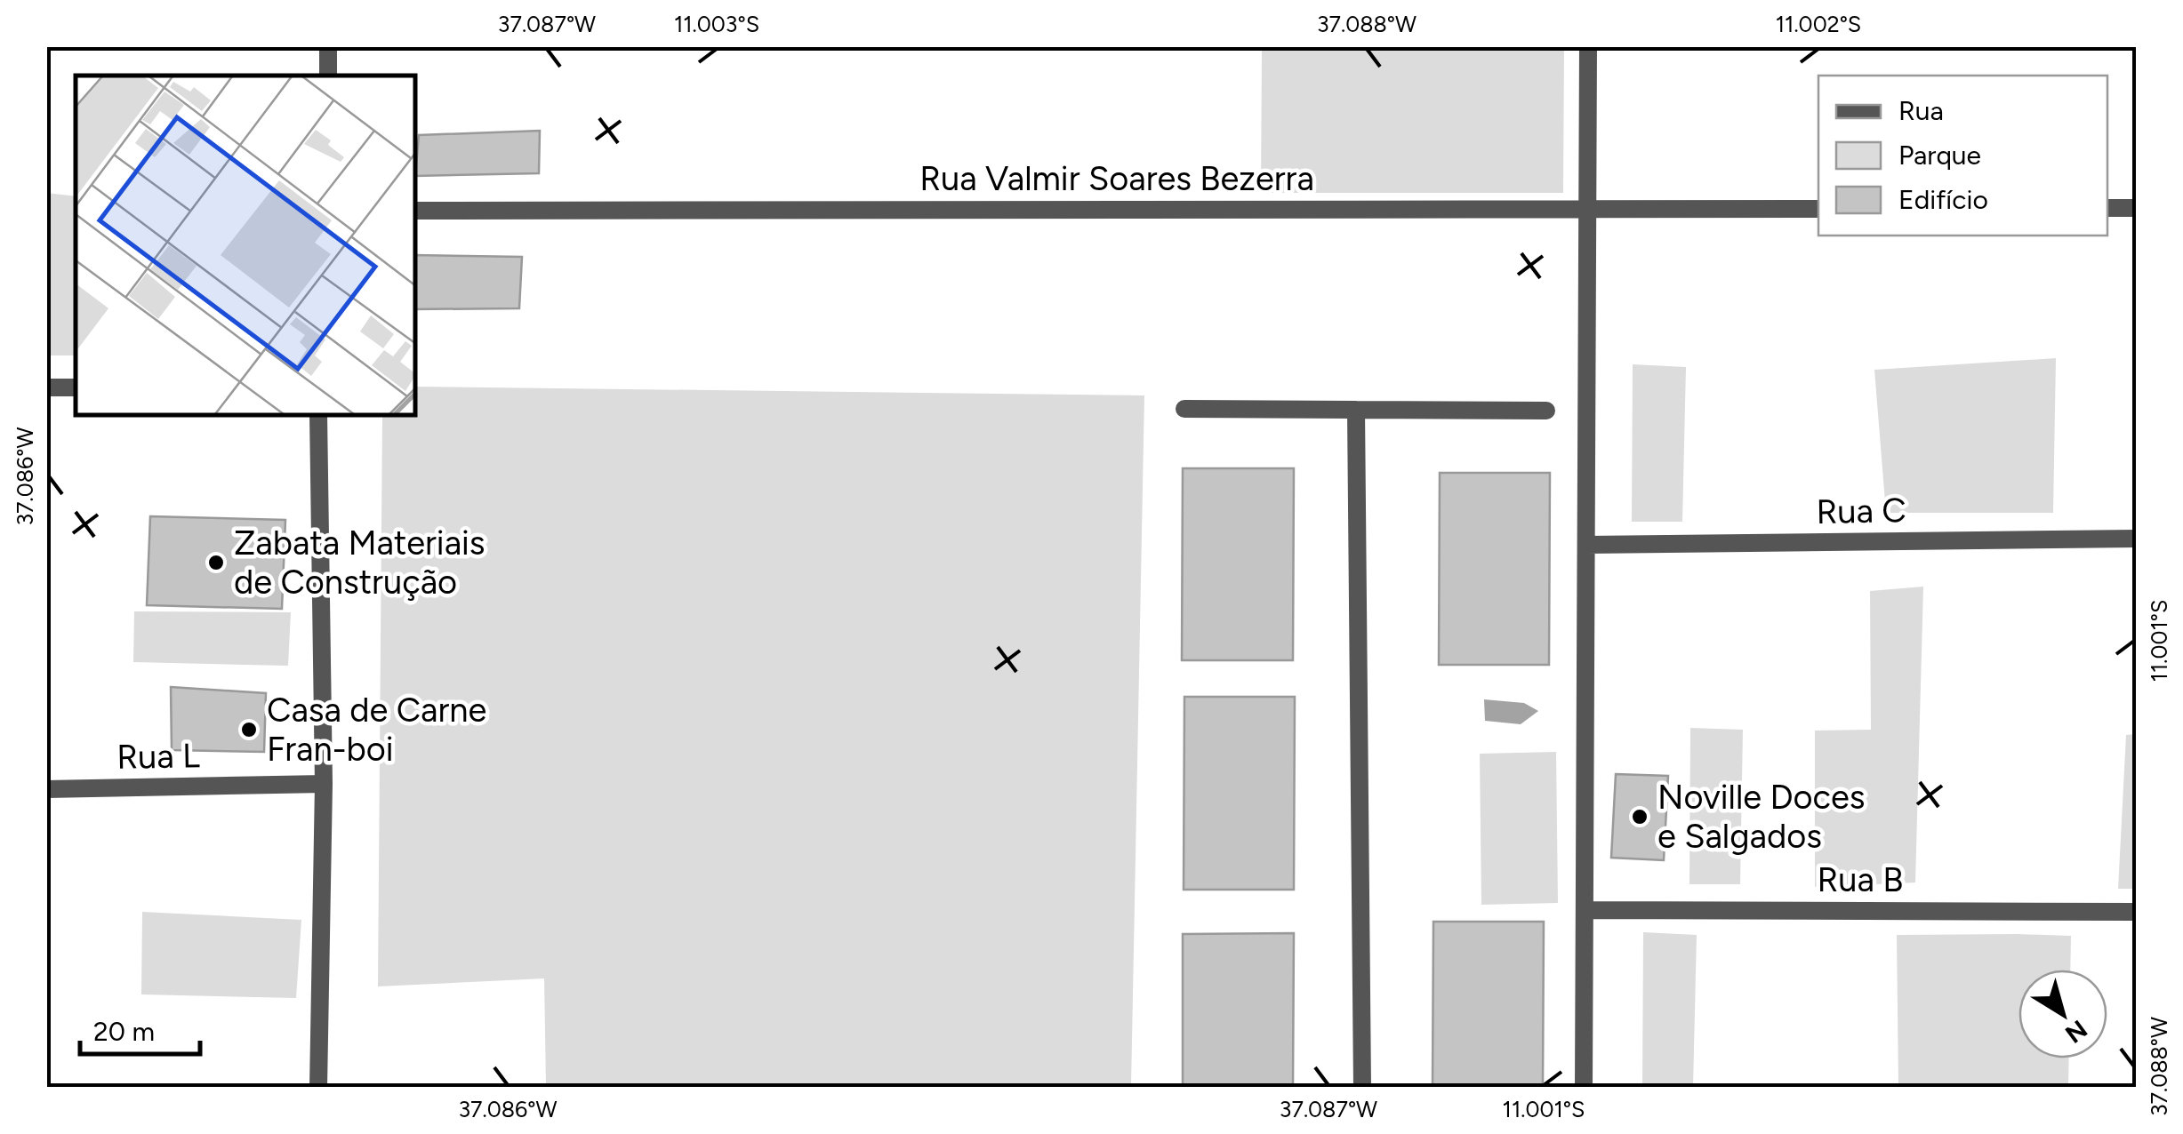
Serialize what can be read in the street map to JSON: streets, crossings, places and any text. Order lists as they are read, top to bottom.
{
  "streets": {
    "street": [
      "Rua Valmir Soares Bezerra",
      "Rua C",
      "Rua L",
      "Rua B"
    ]
  },
  "places": ["Zabata Materiais de Construção", "Casa de Carne Fran-boi", "Noville Doces e Salgados"],
  "legend": ["Rua", "Parque", "Edifício"],
  "scale_bar": "20 m",
  "north": "bottom right",
  "coordinates": [
    "37.087°W",
    "11.003°S",
    "37.088°W",
    "11.002°S",
    "37.086°W",
    "11.001°S"
  ]
}
